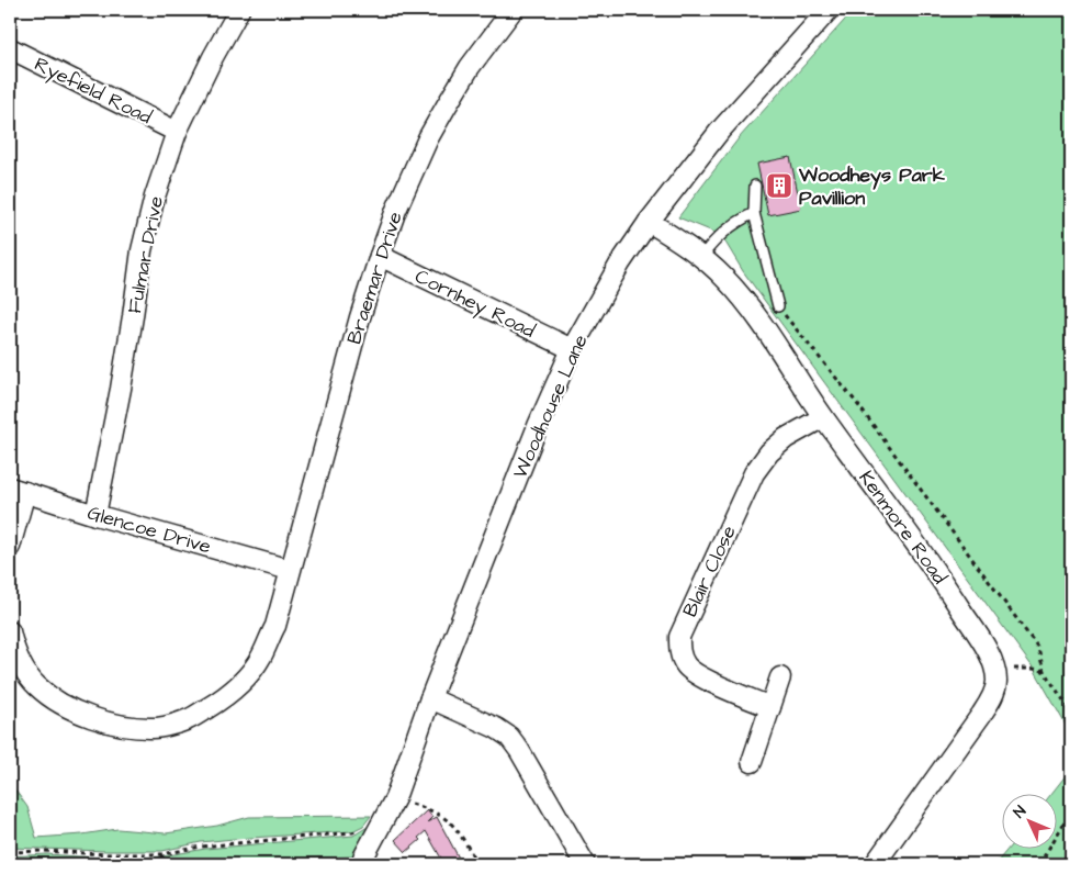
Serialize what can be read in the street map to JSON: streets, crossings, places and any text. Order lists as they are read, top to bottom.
{
  "streets": {
    "street": [
      "Ryefield Road",
      "Fulmar Drive",
      "Braemar Drive",
      "Cornhey Road",
      "Woodhouse Lane",
      "Kenmore Road",
      "Glencoe Drive",
      "Blair Close"
    ]
  },
  "crossings": [
    ["Ryefield Road", "Fulmar Drive"],
    ["Fulmar Drive", "Glencoe Drive"],
    ["Braemar Drive", "Cornhey Road"],
    ["Braemar Drive", "Glencoe Drive"],
    ["Cornhey Road", "Woodhouse Lane"],
    ["Woodhouse Lane", "Kenmore Road"],
    ["Kenmore Road", "Blair Close"]
  ],
  "places": {
    "building": ["Woodheys Park Pavillion"]
  },
  "north": "top left"
}
